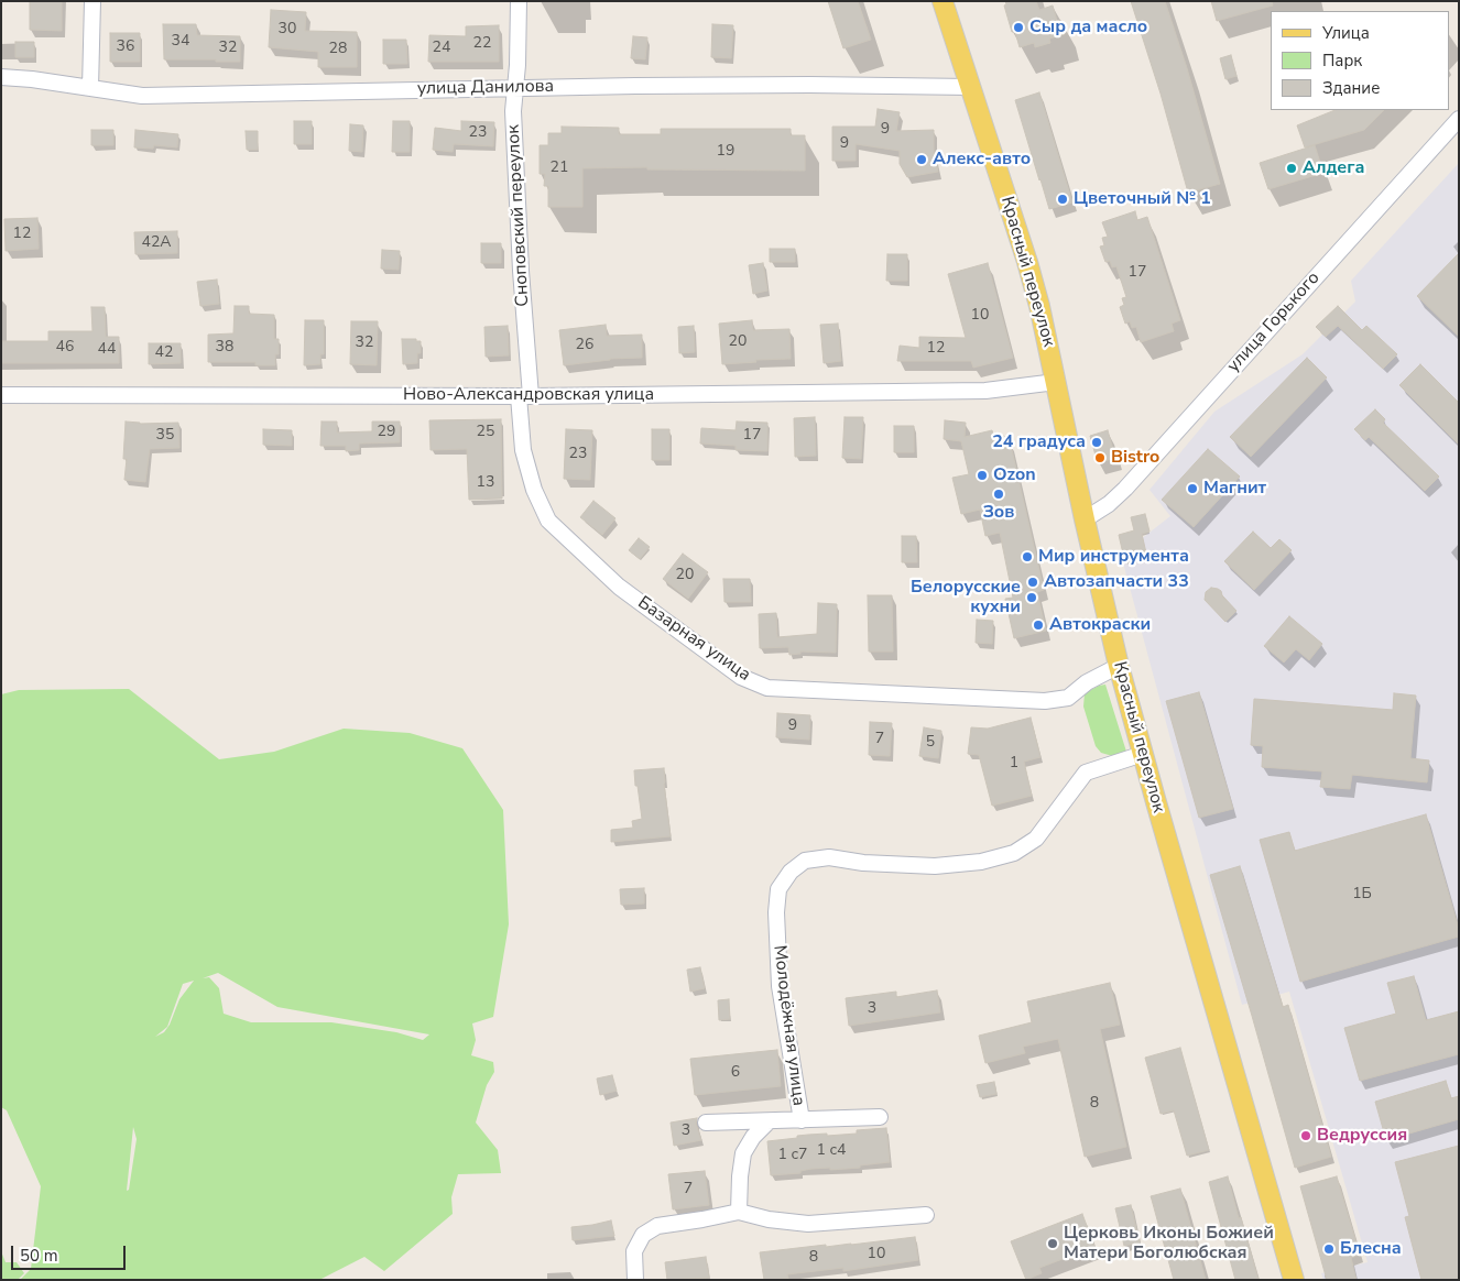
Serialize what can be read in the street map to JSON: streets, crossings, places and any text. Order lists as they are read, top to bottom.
{
  "streets": {
    "main road": ["Красный переулок"],
    "street": [
      "улица Данилова",
      "Сноповский переулок",
      "улица Горького",
      "Ново-Александровская улица",
      "Базарная улица",
      "Молодёжная улица"
    ]
  },
  "crossings": [
    ["улица Данилова", "Сноповский переулок"],
    ["улица Данилова", "Красный переулок"],
    ["Сноповский переулок", "Ново-Александровская улица"],
    ["Сноповский переулок", "Базарная улица"],
    ["Красный переулок", "улица Горького"],
    ["Красный переулок", "Ново-Александровская улица"],
    ["Красный переулок", "Базарная улица"],
    ["Красный переулок", "Молодёжная улица"],
    ["Ново-Александровская улица", "Базарная улица"]
  ],
  "places": [
    "Сыр да масло",
    "Алекс-авто",
    "Алдега",
    "Цветочный № 1",
    "24 градуса",
    "Bistro",
    "Ozon",
    "Магнит",
    "Зов",
    "Мир инструмента",
    "Автозапчасти 33",
    "Белорусские кухни",
    "Автокраски",
    "Ведруссия",
    "Церковь Иконы Божией Матери Боголюбская",
    "Блесна"
  ],
  "house_numbers": [
    "30",
    "34",
    "22",
    "36",
    "32",
    "24",
    "28",
    "9",
    "23",
    "9",
    "19",
    "21",
    "12",
    "42А",
    "17",
    "10",
    "20",
    "32",
    "26",
    "46",
    "38",
    "12",
    "44",
    "42",
    "29",
    "25",
    "35",
    "17",
    "23",
    "13",
    "20",
    "9",
    "7",
    "5",
    "1",
    "1Б",
    "3",
    "6",
    "8",
    "3",
    "1 с4",
    "1 с7",
    "7",
    "10",
    "8"
  ],
  "legend": ["Улица", "Парк", "Здание"],
  "scale_bar": "50 m"
}
